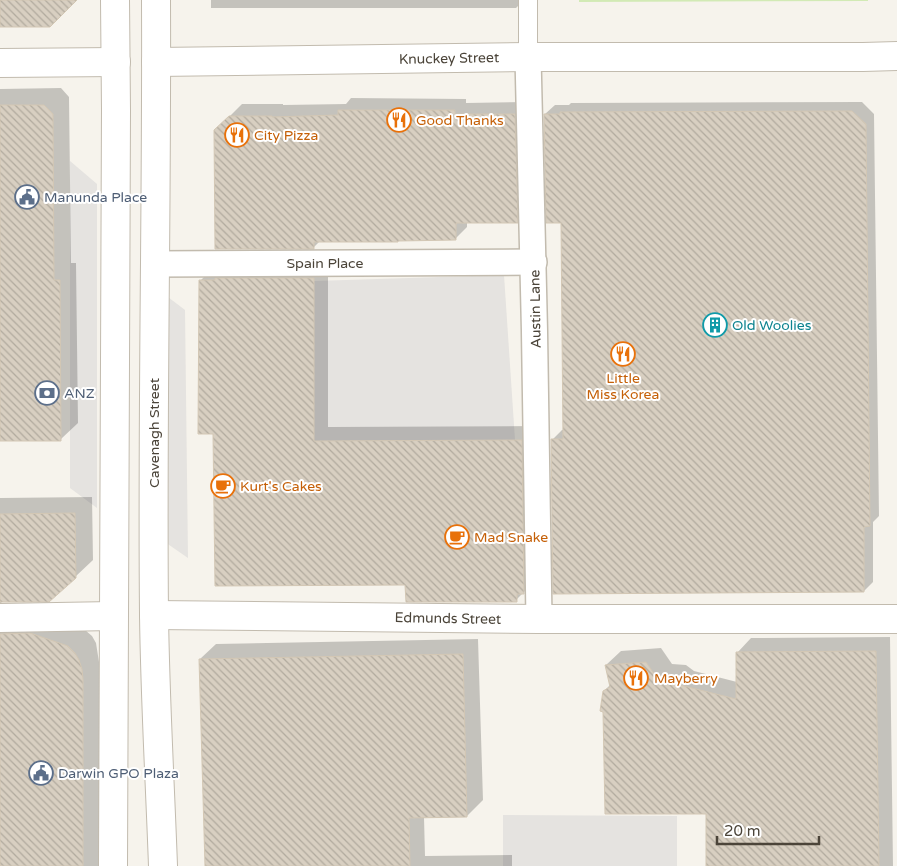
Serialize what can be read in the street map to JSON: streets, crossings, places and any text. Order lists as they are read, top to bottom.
{
  "streets": {
    "street": [
      "Knuckey Street",
      "Spain Place",
      "Austin Lane",
      "Cavenagh Street",
      "Edmunds Street"
    ]
  },
  "crossings": [
    ["Knuckey Street", "Austin Lane"],
    ["Knuckey Street", "Cavenagh Street"],
    ["Spain Place", "Austin Lane"],
    ["Spain Place", "Cavenagh Street"],
    ["Austin Lane", "Edmunds Street"],
    ["Cavenagh Street", "Edmunds Street"]
  ],
  "places": {
    "restaurant": [
      "Good Thanks",
      "City Pizza",
      "Little Miss Korea",
      "Mayberry"
    ],
    "public building": ["Manunda Place", "Darwin GPO Plaza"],
    "building": ["Old Woolies"],
    "bank": ["ANZ"],
    "cafe": ["Kurt's Cakes", "Mad Snake"]
  },
  "scale_bar": "20 m"
}
